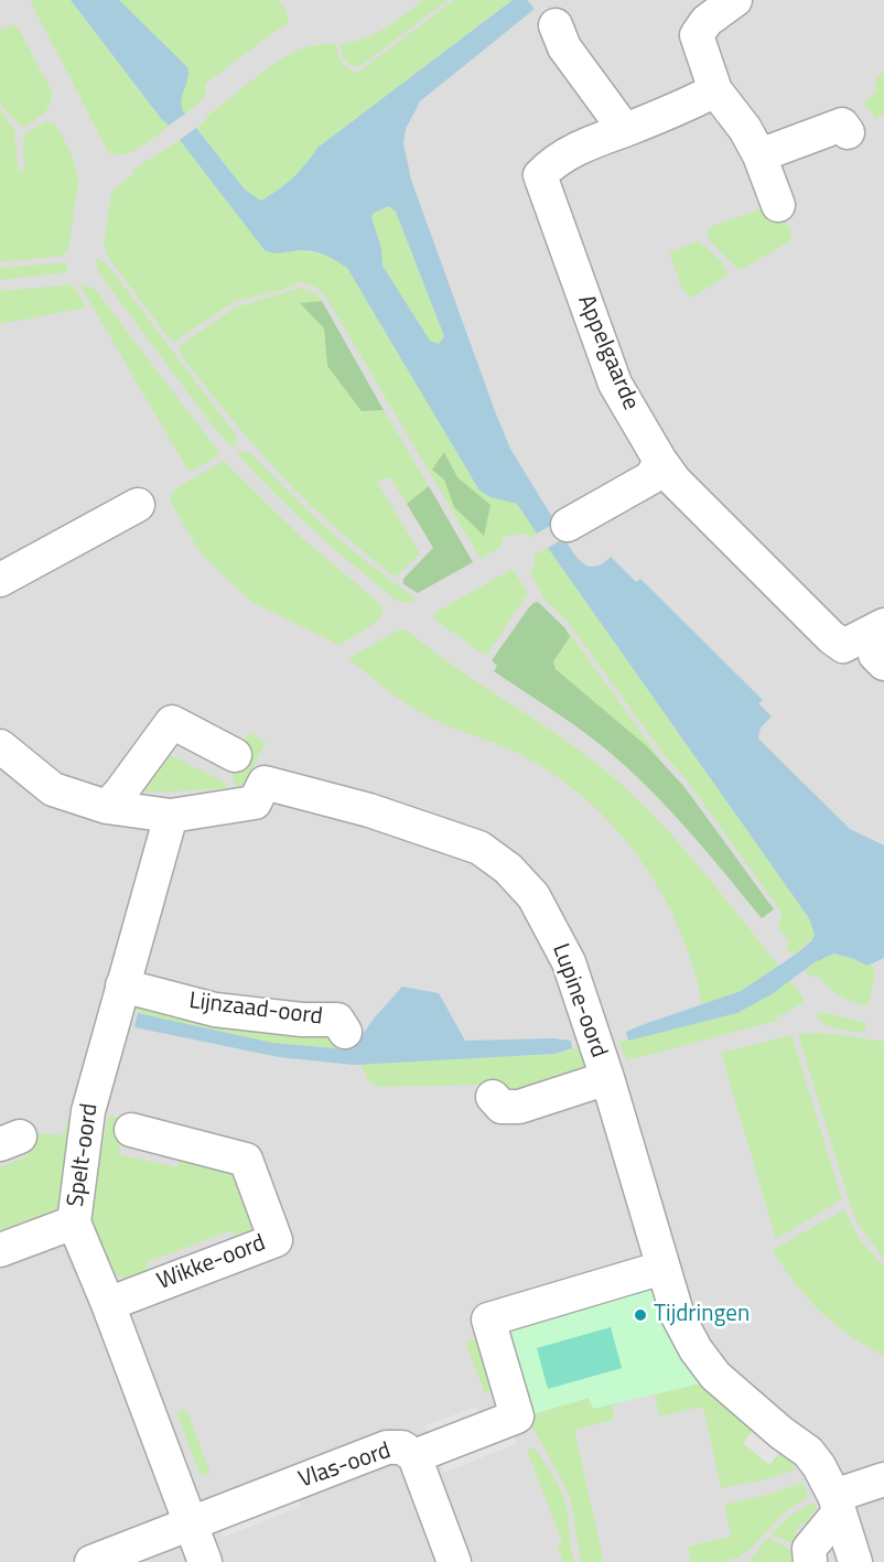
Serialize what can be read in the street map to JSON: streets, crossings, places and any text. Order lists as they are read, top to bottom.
{
  "streets": {
    "street": [
      "Appelgaarde",
      "Lupine-oord",
      "Lijnzaad-oord",
      "Spelt-oord",
      "Wikke-oord",
      "Vlas-oord"
    ]
  },
  "crossings": [
    ["Lupine-oord", "Spelt-oord"],
    ["Lupine-oord", "Vlas-oord"],
    ["Lijnzaad-oord", "Spelt-oord"],
    ["Spelt-oord", "Wikke-oord"],
    ["Spelt-oord", "Vlas-oord"]
  ],
  "places": ["Tijdringen"]
}
